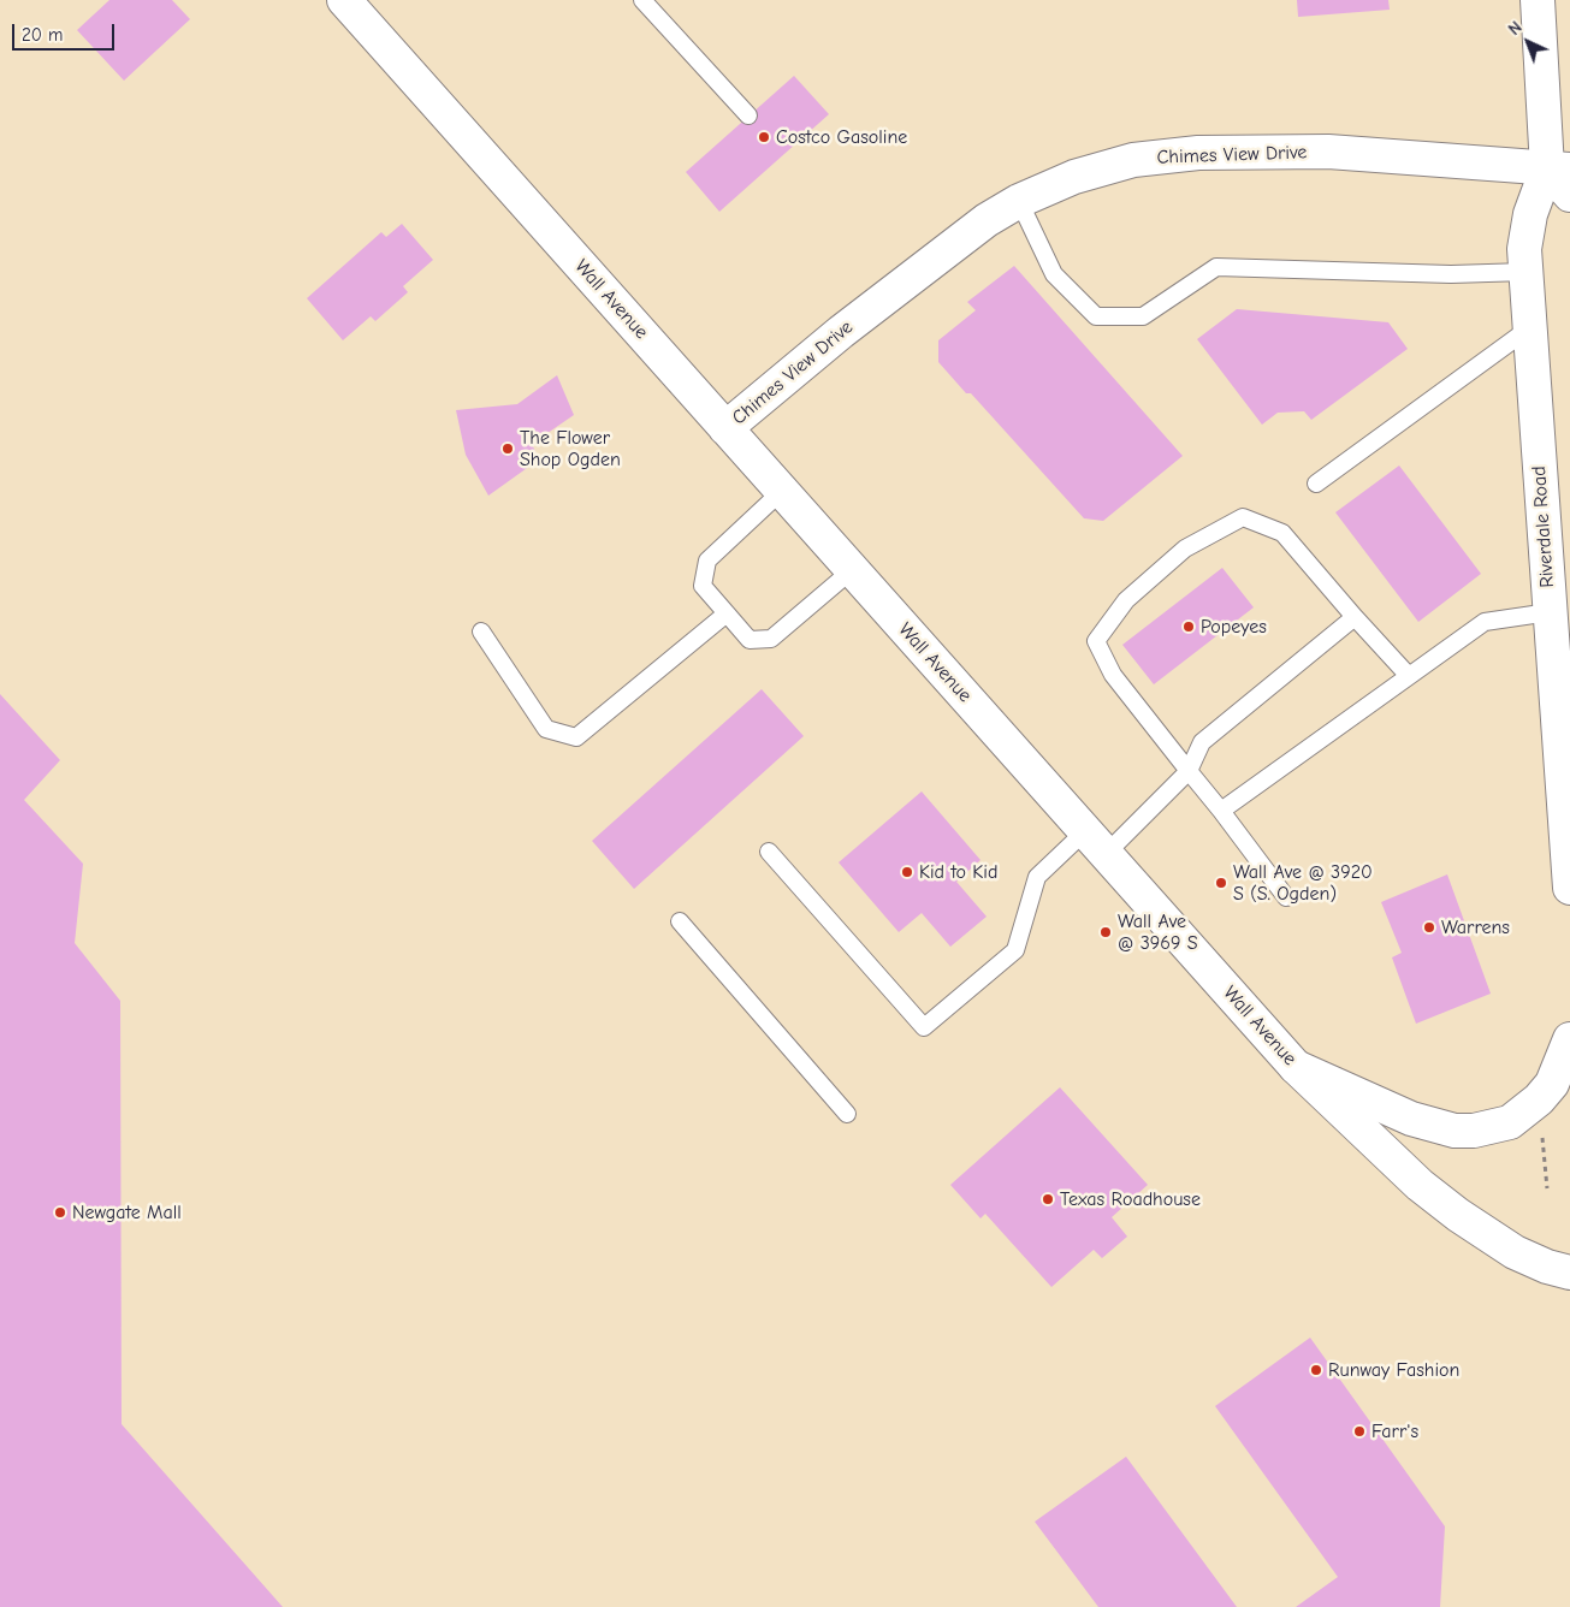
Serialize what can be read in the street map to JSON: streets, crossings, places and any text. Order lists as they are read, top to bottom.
{
  "streets": {
    "main road": ["Chimes View Drive", "Wall Avenue", "Riverdale Road"]
  },
  "crossings": [
    ["Chimes View Drive", "Wall Avenue"],
    ["Chimes View Drive", "Riverdale Road"]
  ],
  "places": [
    "Costco Gasoline",
    "The Flower Shop Ogden",
    "Popeyes",
    "Kid to Kid",
    "Wall Ave @ 3920 S (S. Ogden)",
    "Warrens",
    "Wall Ave @ 3969 S",
    "Texas Roadhouse",
    "Newgate Mall",
    "Runway Fashion",
    "Farr's"
  ],
  "scale_bar": "20 m",
  "north": "top left"
}
